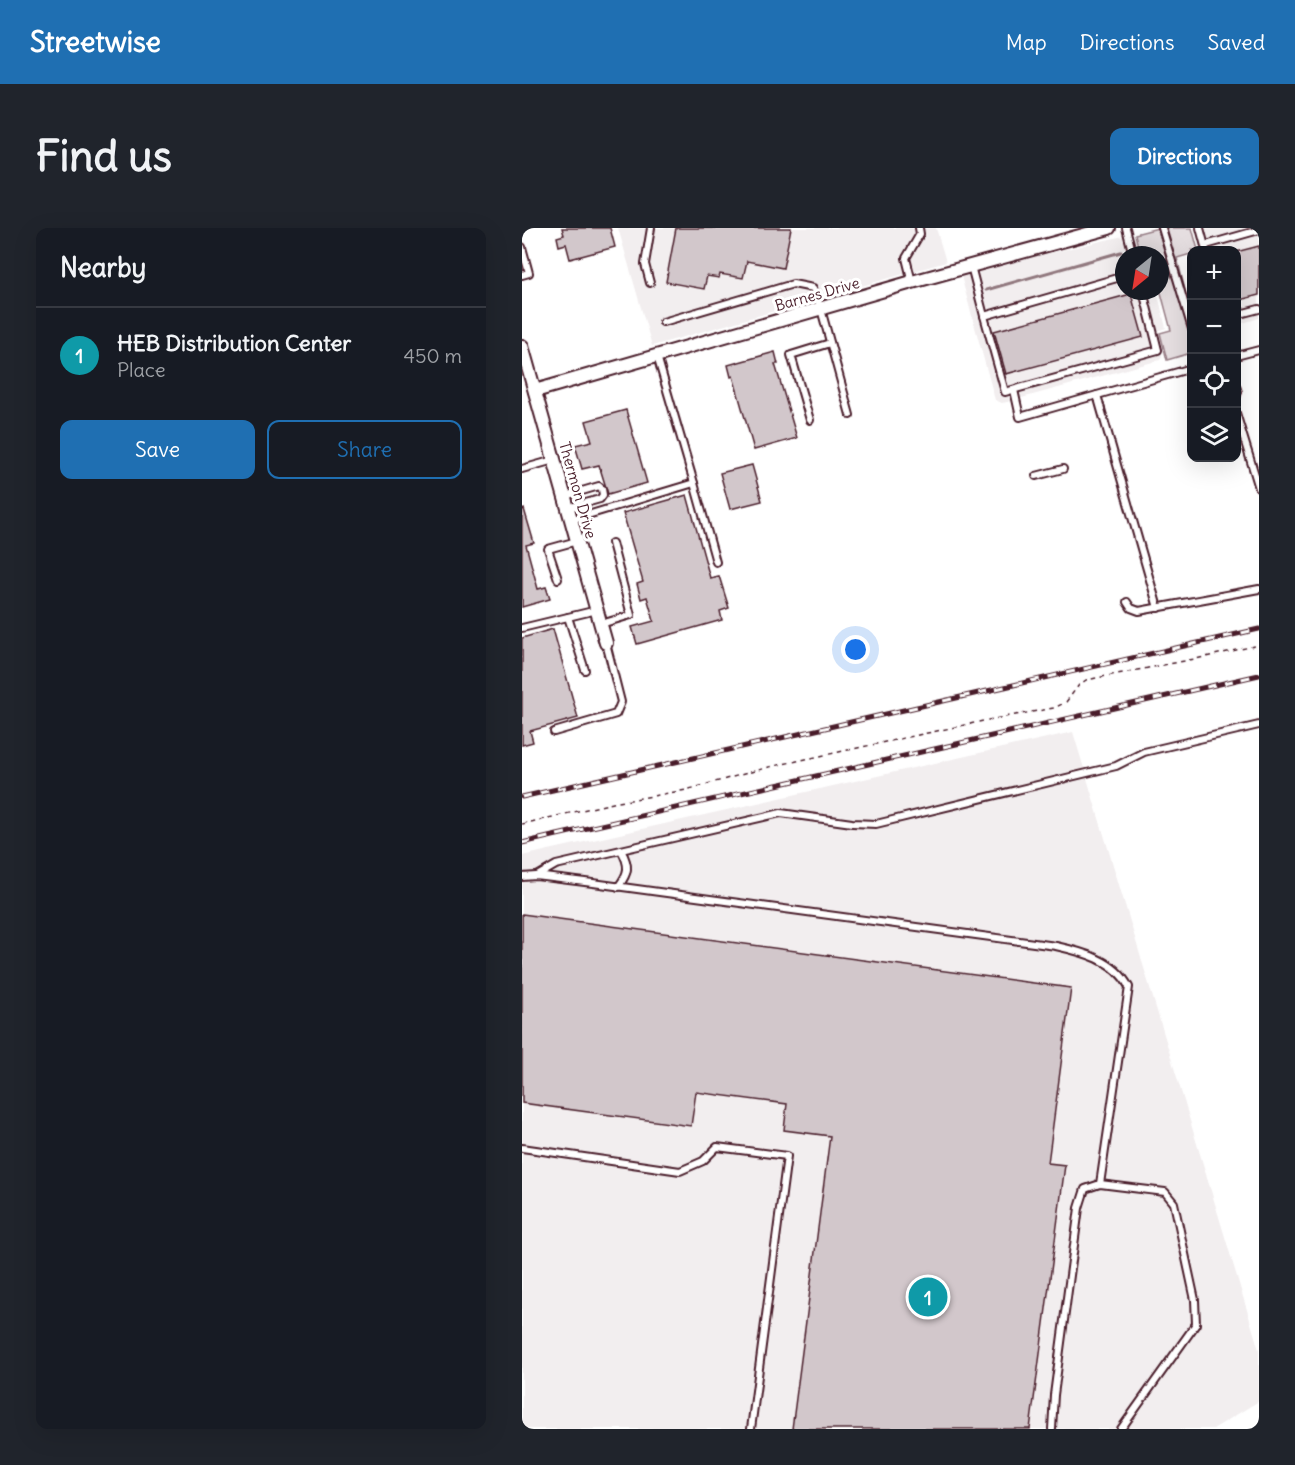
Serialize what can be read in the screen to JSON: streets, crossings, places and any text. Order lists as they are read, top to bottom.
{
  "streets": {
    "street": ["Barnes Drive", "Thermon Drive"]
  },
  "crossings": [
    ["Barnes Drive", "Thermon Drive"]
  ],
  "north": "bottom left",
  "page": {
    "header": "Streetwise",
    "nav": ["Map", "Directions", "Saved"],
    "buttons": [
      "Directions",
      ["Save", "Share"]
    ],
    "title": "Find us",
    "heading": "Nearby",
    "map_buttons": ["+", "−"],
    "list": [
      {
        "mark": "1",
        "name": "HEB Distribution Center",
        "note": "Place",
        "value": "450 m"
      }
    ],
    "pins": "1"
  }
}
